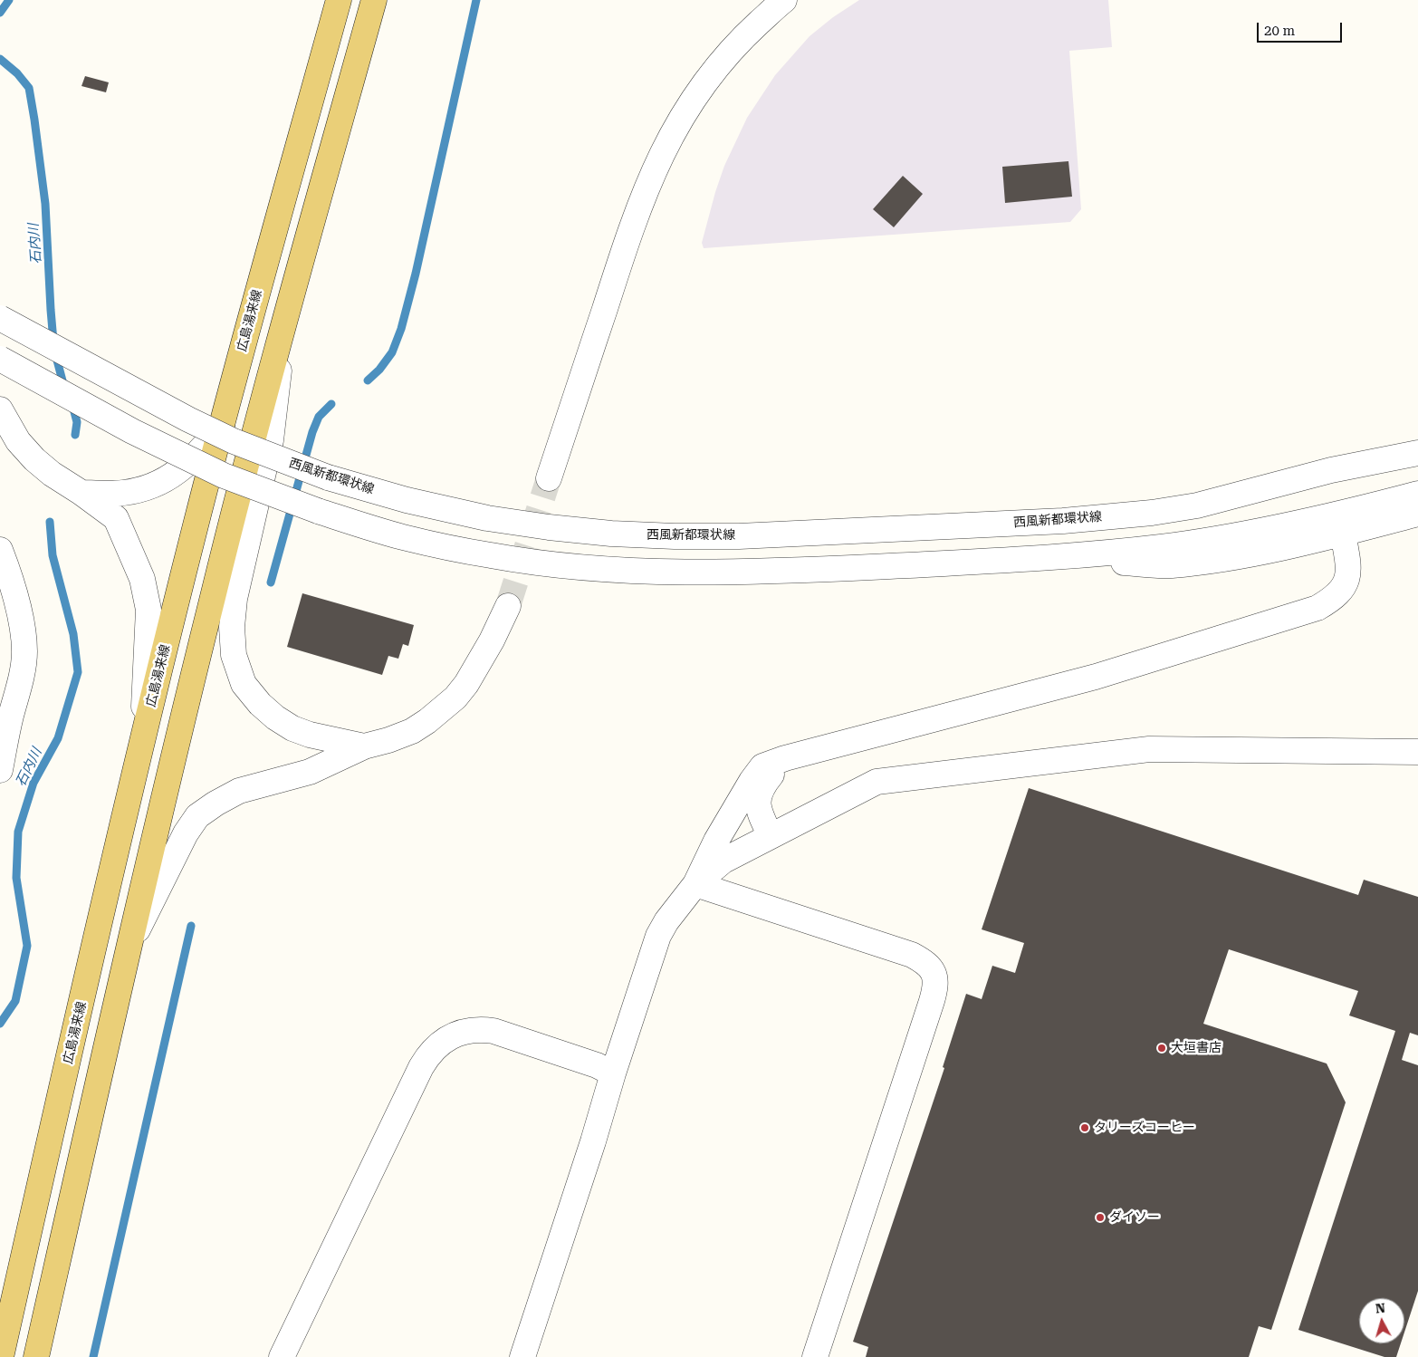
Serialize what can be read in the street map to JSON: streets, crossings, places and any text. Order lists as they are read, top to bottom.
{
  "streets": {
    "main road": ["広島湯来線"],
    "street": ["西風新都環状線"]
  },
  "water": ["石内川"],
  "places": ["大垣書店", "タリーズコーヒー", "ダイソー"],
  "scale_bar": "20 m",
  "north": "top"
}
